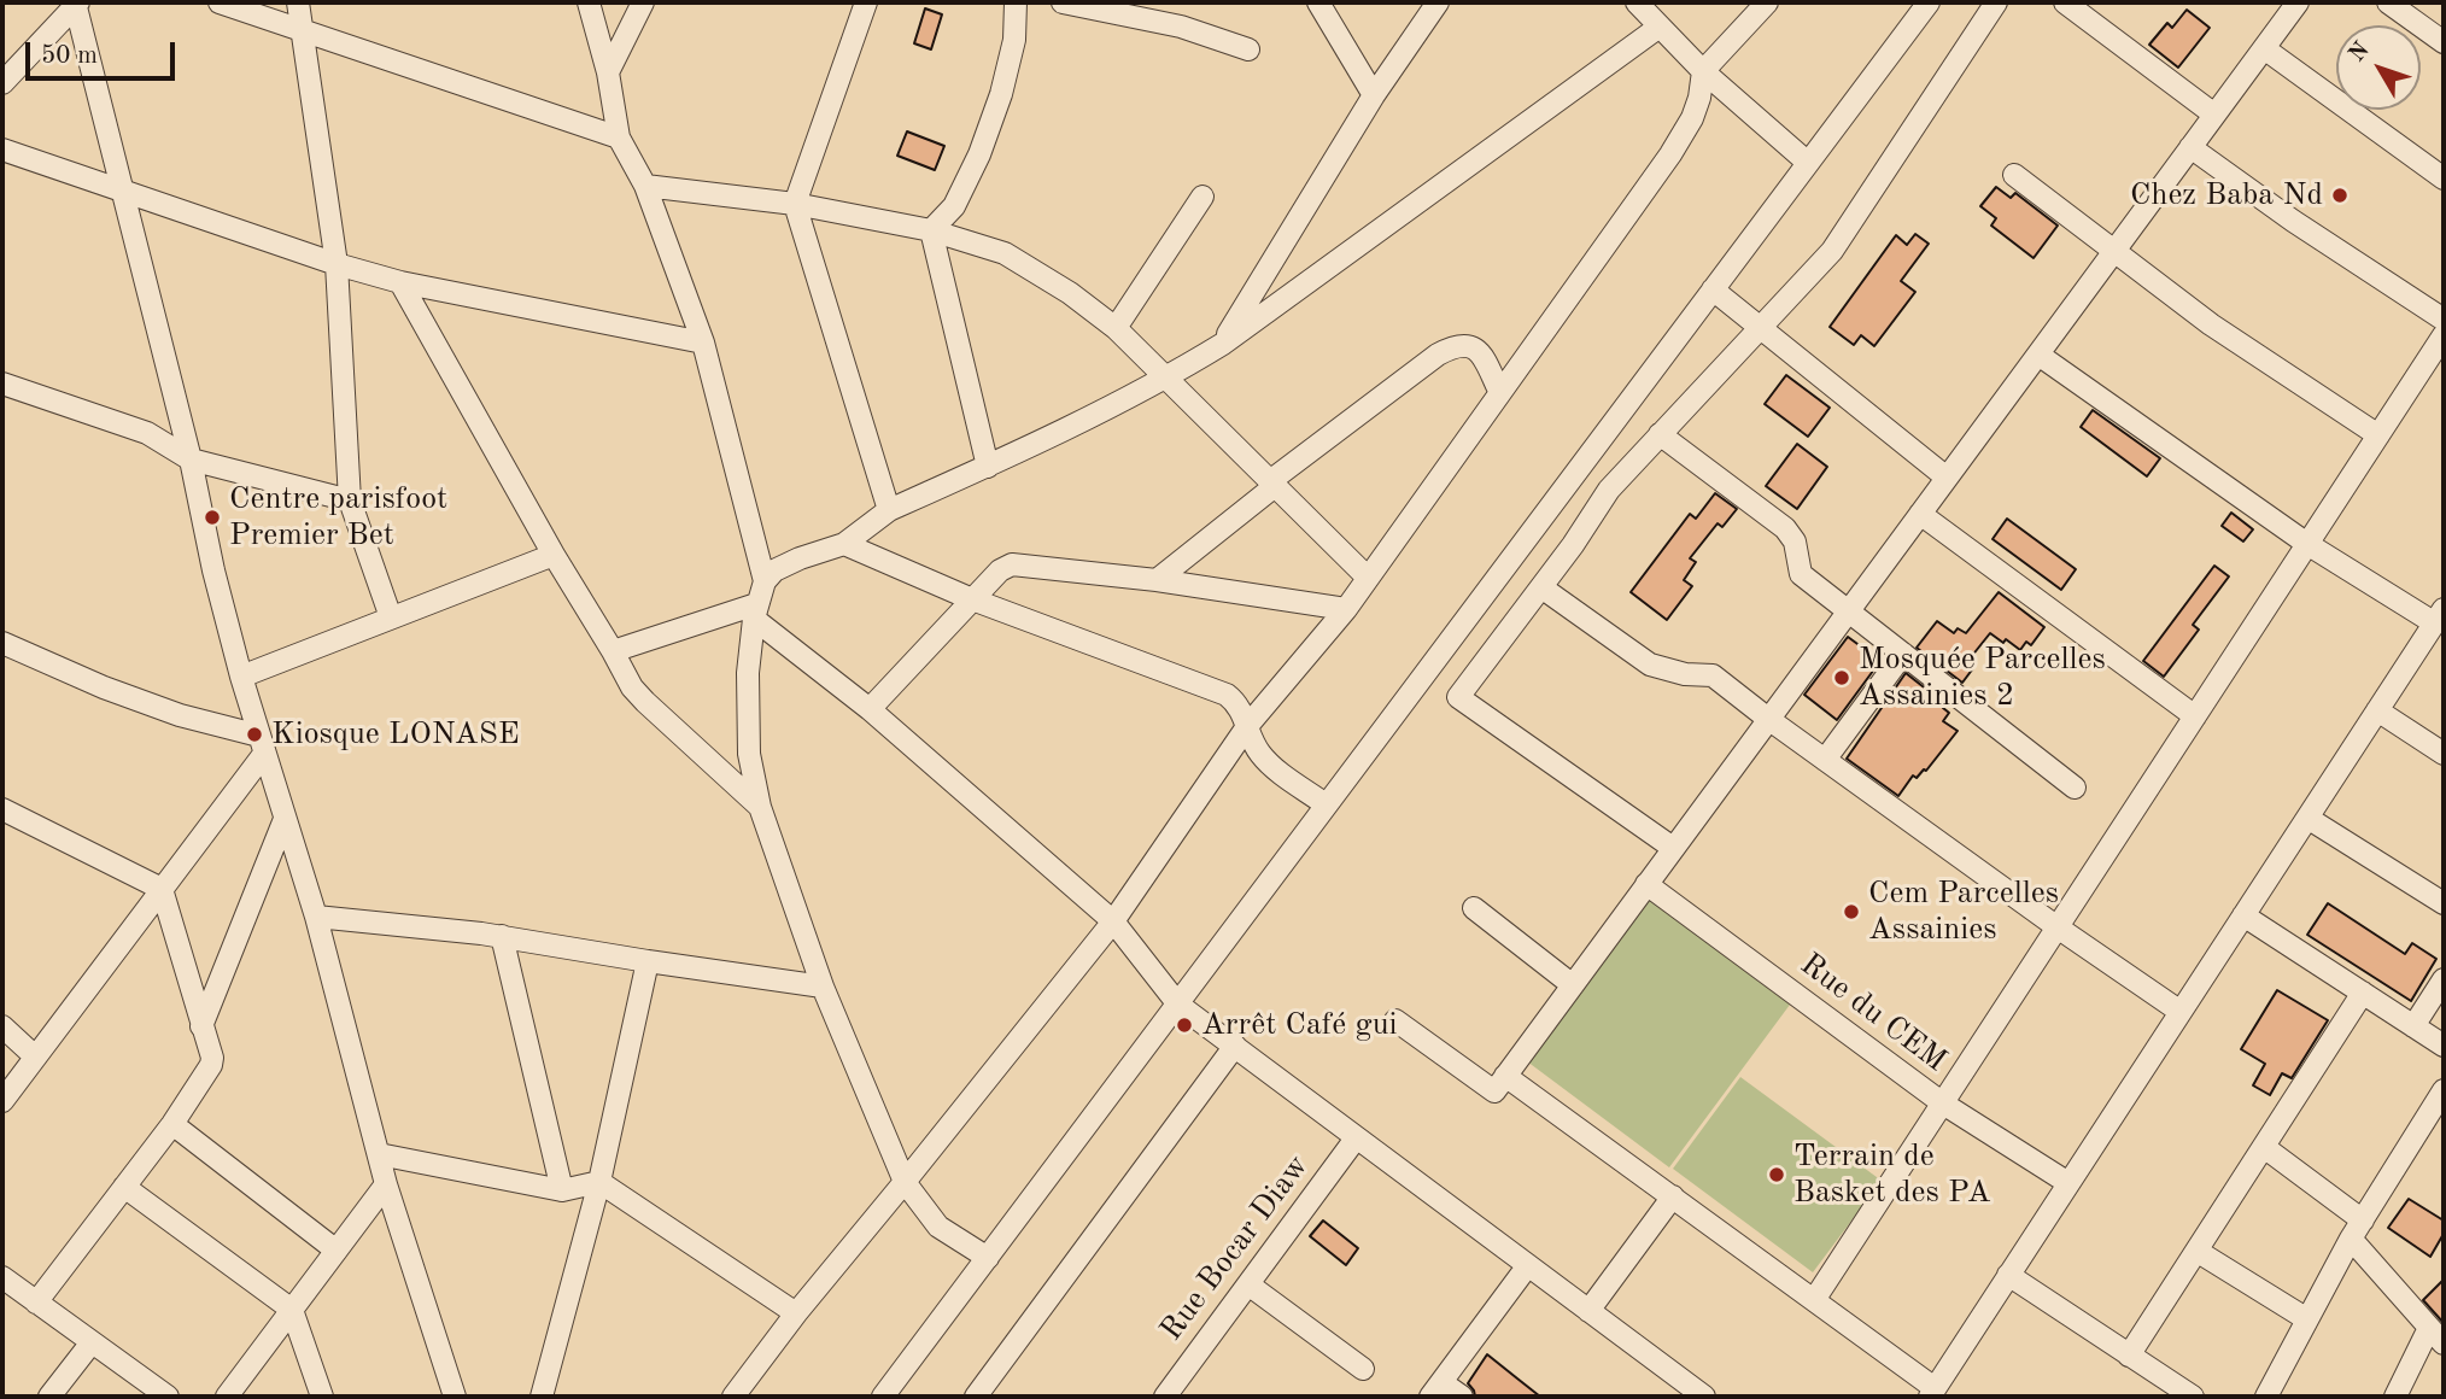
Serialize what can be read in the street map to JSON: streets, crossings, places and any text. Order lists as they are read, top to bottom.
{
  "streets": {
    "street": ["Rue du CEM", "Rue Bocar Diaw"]
  },
  "places": [
    "Chez Baba Nd",
    "Centre parisfoot Premier Bet",
    "Mosquée Parcelles Assainies 2",
    "Kiosque LONASE",
    "Cem Parcelles Assainies",
    "Arrêt Café gui",
    "Terrain de Basket des PA"
  ],
  "scale_bar": "50 m",
  "north": "top left"
}
